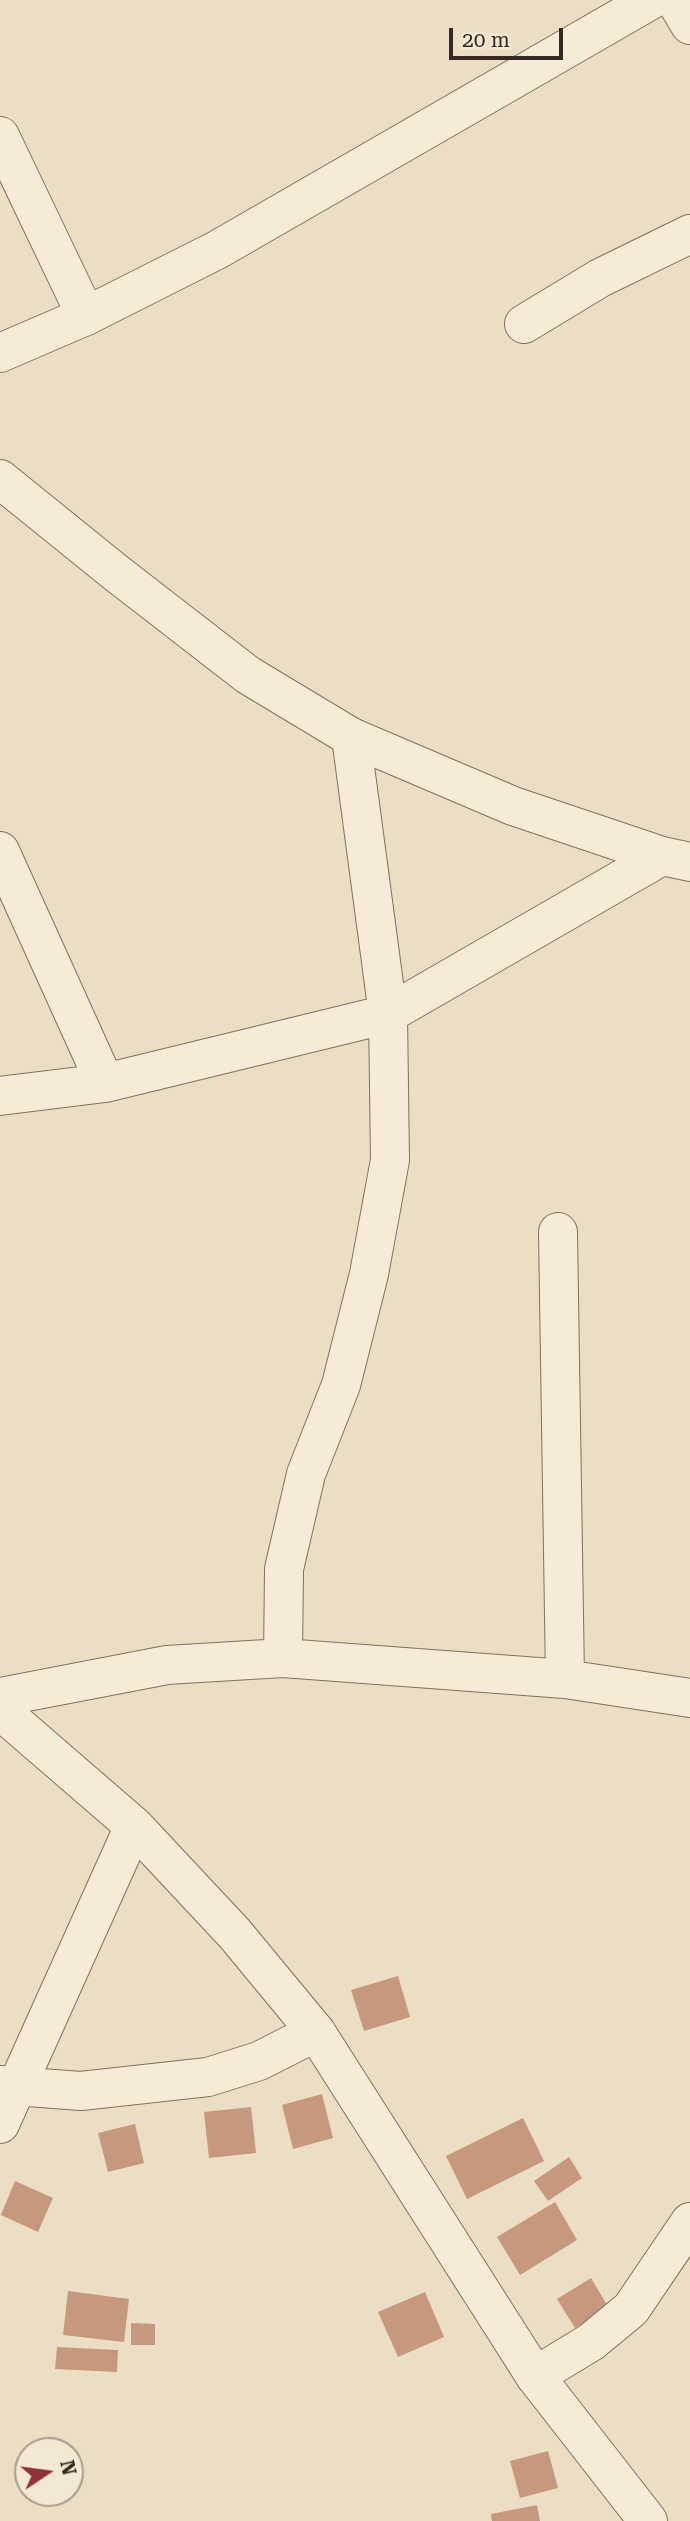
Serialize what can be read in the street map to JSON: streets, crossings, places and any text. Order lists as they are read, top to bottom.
{
  "scale_bar": "20 m",
  "north": "right"
}
